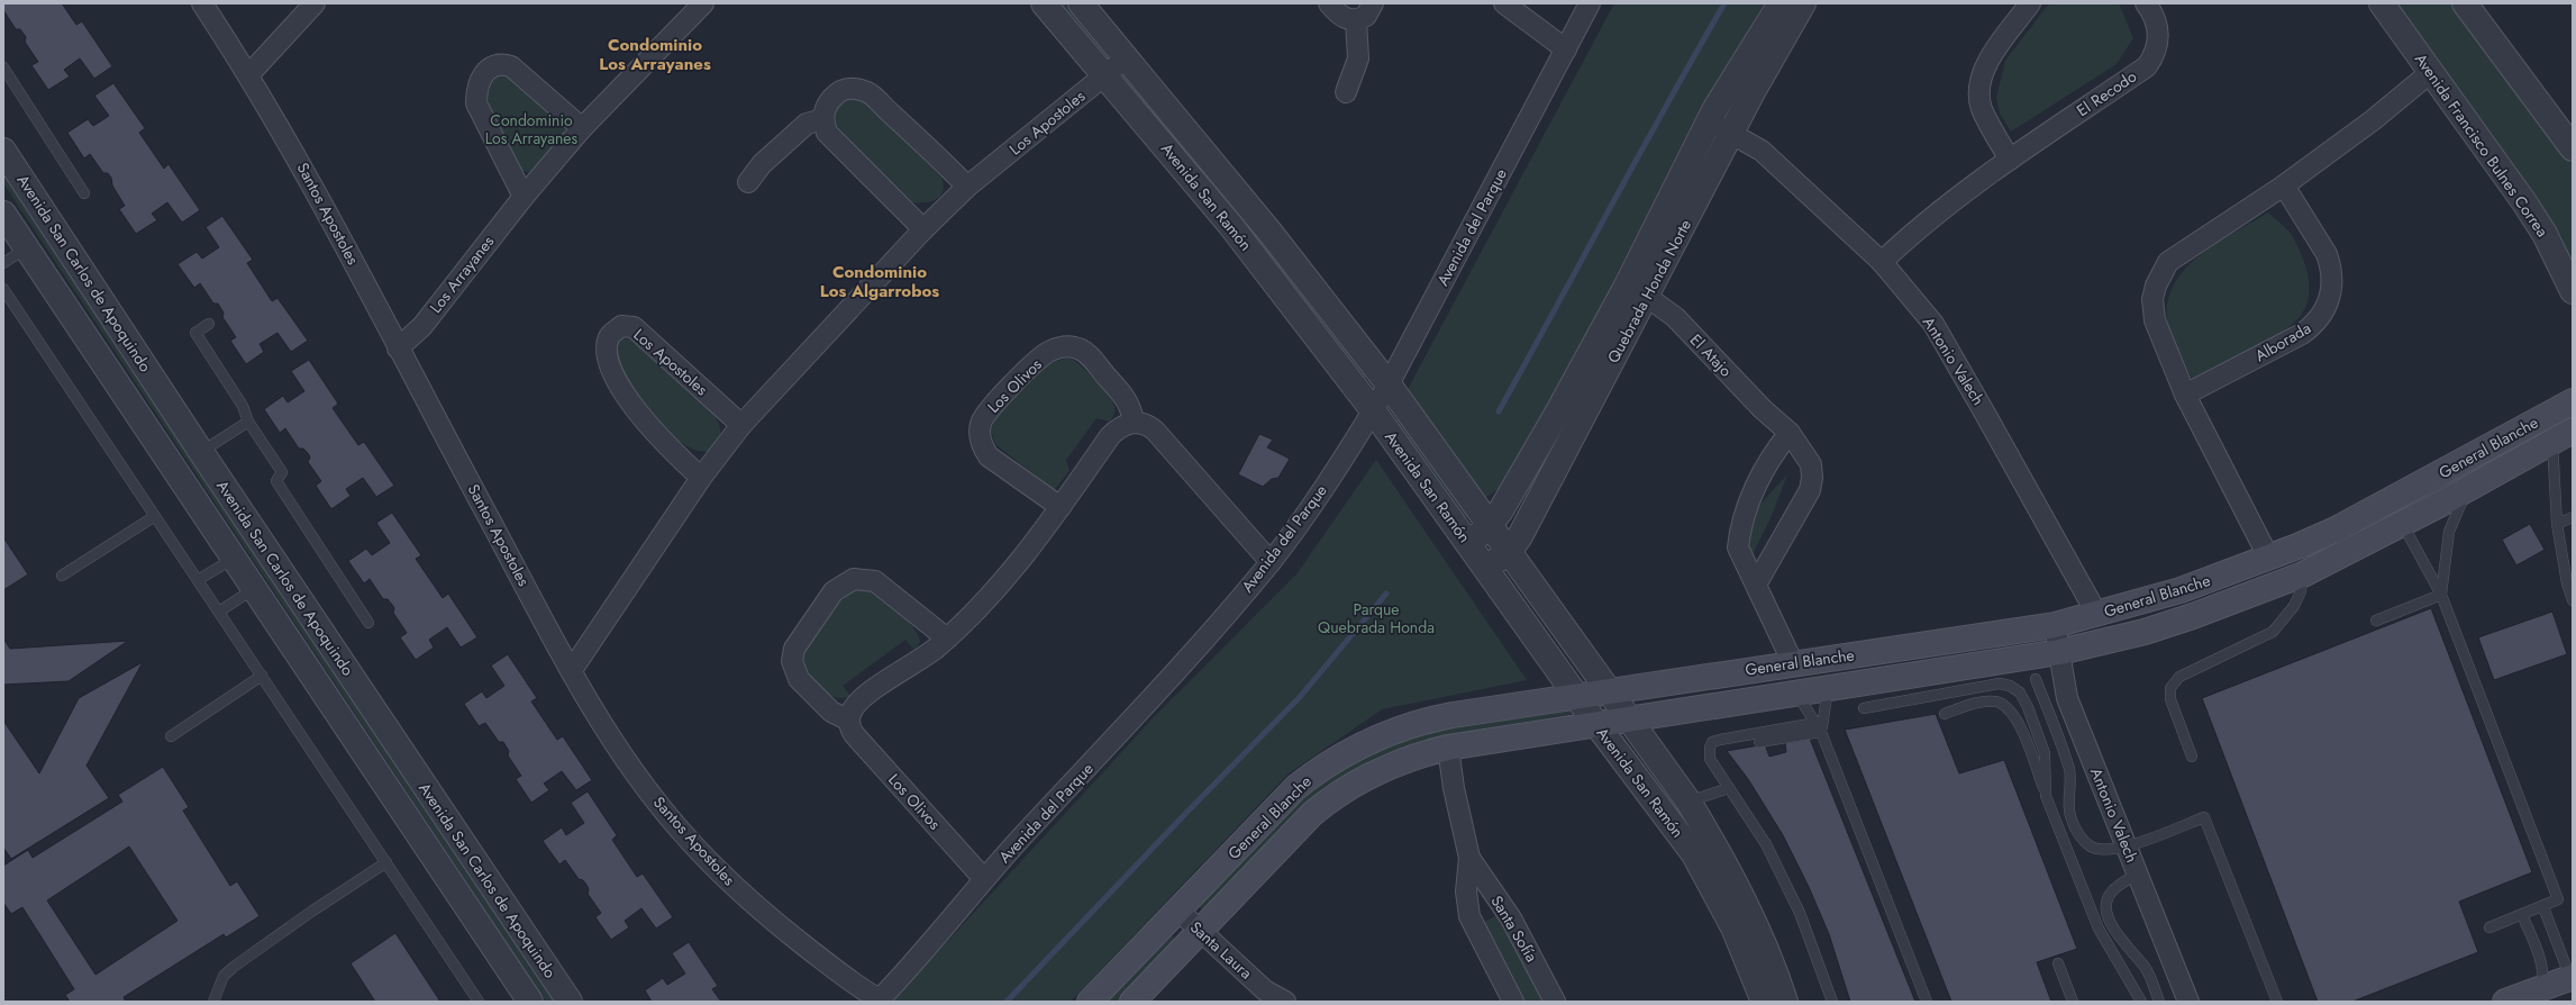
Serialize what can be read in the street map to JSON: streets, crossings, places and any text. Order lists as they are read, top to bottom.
{
  "streets": {
    "main road": ["General Blanche"],
    "street": [
      "El Recodo",
      "Los Apostoles",
      "Avenida Francisco Bulnes Correa",
      "Avenida San Ramón",
      "Santos Apostoles",
      "Avenida del Parque",
      "Avenida San Carlos de Apoquindo",
      "Los Arrayanes",
      "Quebrada Honda Norte",
      "Alborada",
      "El Atajo",
      "Antonio Valech",
      "Los Olivos",
      "Santa Sofía",
      "Santa Laura"
    ]
  },
  "crossings": [
    ["El Recodo", "Antonio Valech"],
    ["Los Apostoles", "Avenida San Ramón"],
    ["Los Apostoles", "Santos Apostoles"],
    ["Avenida San Ramón", "Avenida del Parque"],
    ["Avenida San Ramón", "Quebrada Honda Norte"],
    ["Avenida San Ramón", "General Blanche"],
    ["Santos Apostoles", "Avenida del Parque"],
    ["Santos Apostoles", "Los Arrayanes"],
    ["Avenida del Parque", "Los Olivos"],
    ["Quebrada Honda Norte", "El Atajo"],
    ["Quebrada Honda Norte", "Antonio Valech"],
    ["Antonio Valech", "General Blanche"],
    ["General Blanche", "Santa Sofía"],
    ["General Blanche", "Santa Laura"]
  ],
  "districts": ["Condominio Los Arrayanes", "Condominio Los Algarrobos"],
  "parks": ["Condominio Los Arrayanes", "Parque Quebrada Honda"]
}
